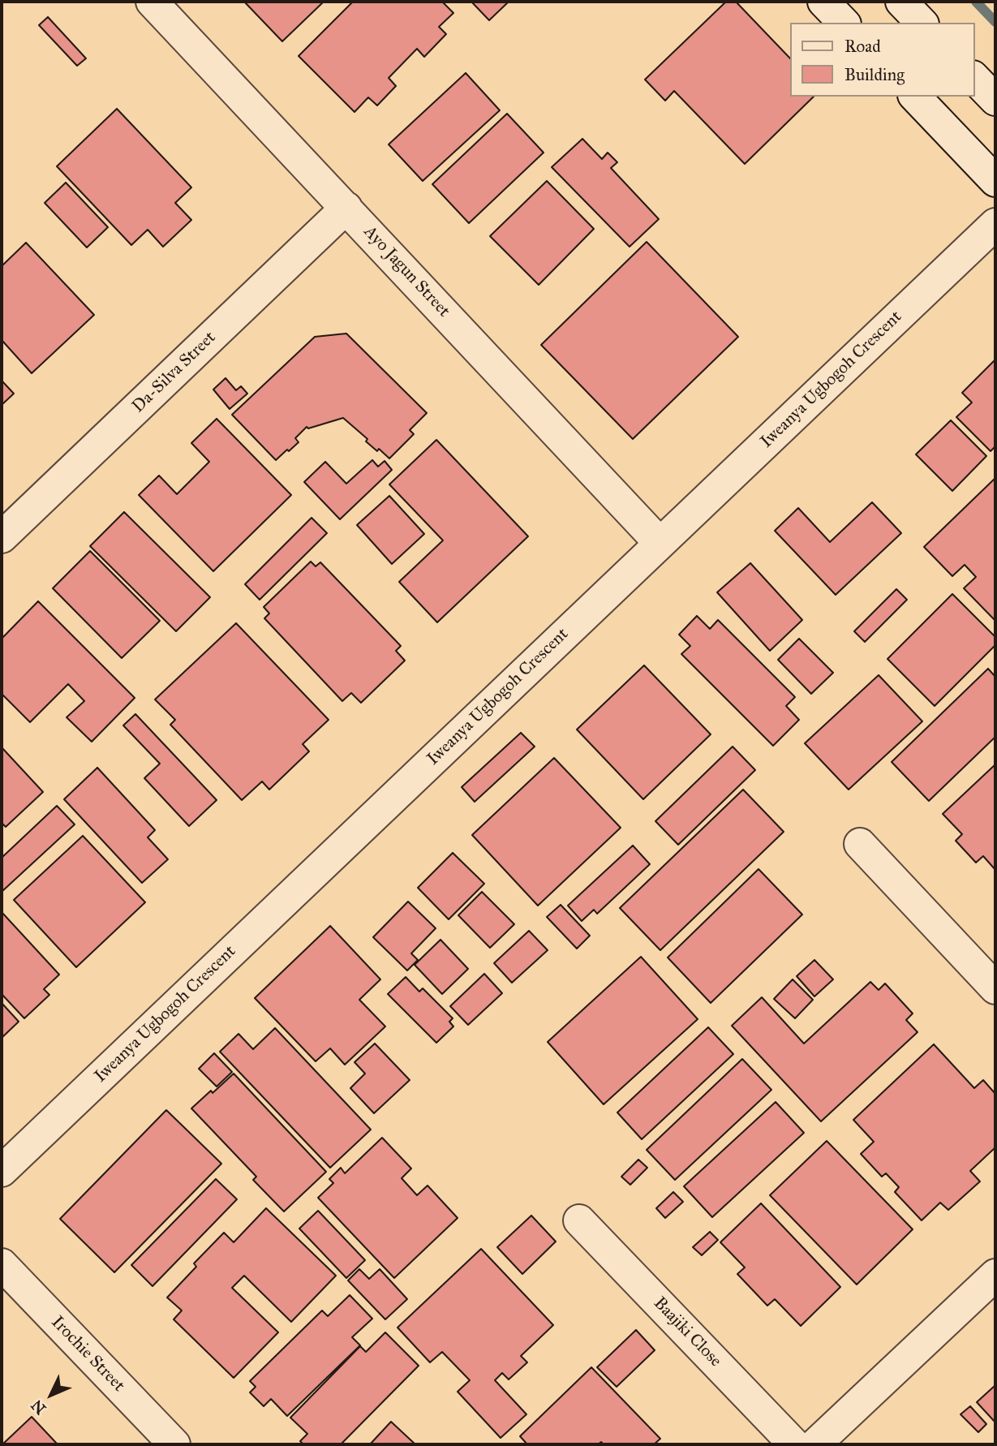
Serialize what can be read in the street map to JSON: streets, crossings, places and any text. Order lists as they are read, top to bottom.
{
  "streets": {
    "street": [
      "Ayo Jagun Street",
      "Da-Silva Street",
      "Iweanya Ugbogoh Crescent",
      "Baajiki Close",
      "Irochie Street"
    ]
  },
  "crossings": [
    ["Ayo Jagun Street", "Da-Silva Street"],
    ["Ayo Jagun Street", "Iweanya Ugbogoh Crescent"]
  ],
  "legend": ["Road", "Building"],
  "north": "bottom left"
}
